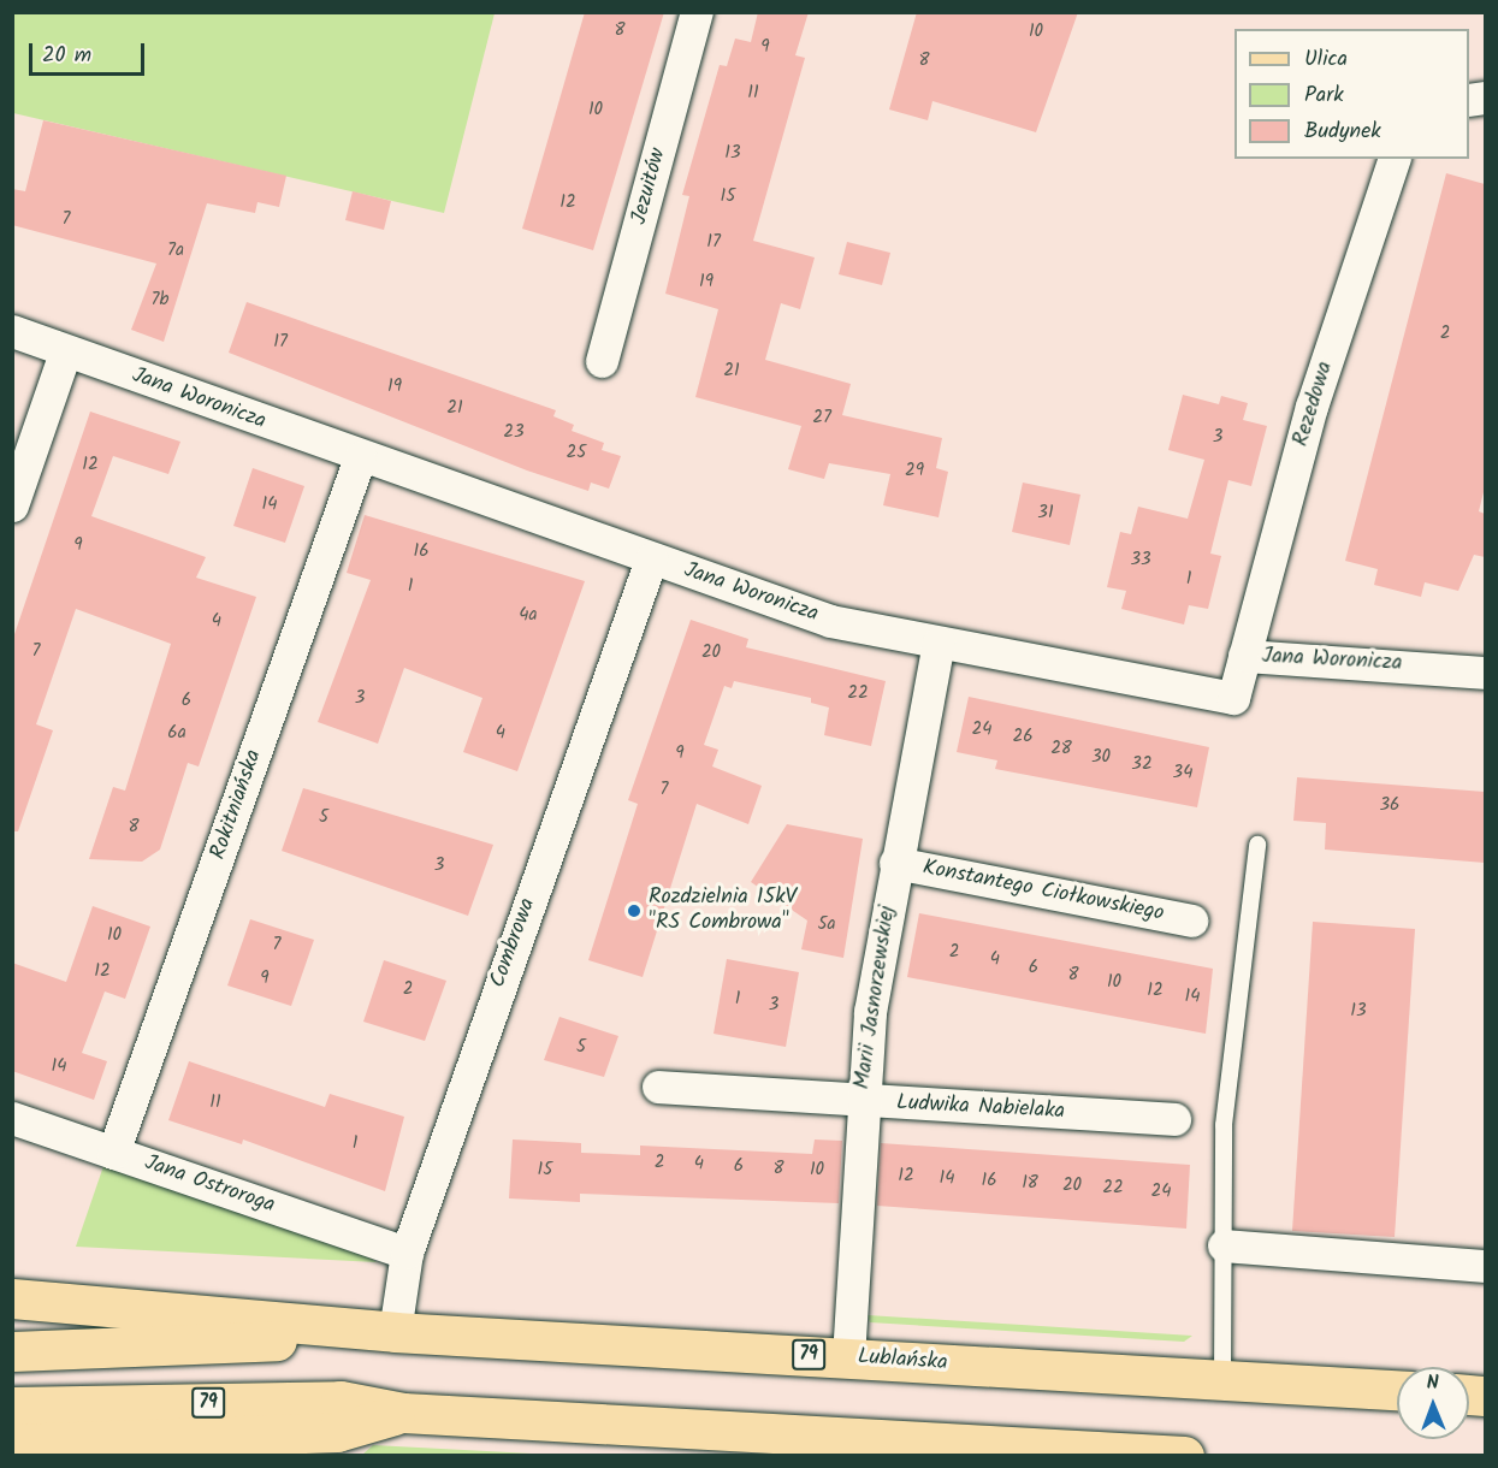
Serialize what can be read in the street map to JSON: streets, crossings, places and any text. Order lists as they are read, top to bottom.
{
  "streets": {
    "main road": ["79", "Lublańska"],
    "street": [
      "Jezuitów",
      "Jana Woronicza",
      "Rezedowa",
      "Rokitniańska",
      "Konstantego Ciołkowskiego",
      "Combrowa",
      "Marii Jasnorzewskiej",
      "Ludwika Nabielaka",
      "Jana Ostroroga"
    ]
  },
  "crossings": [
    ["Jana Woronicza", "Rezedowa"],
    ["Jana Woronicza", "Rokitniańska"],
    ["Jana Woronicza", "Combrowa"],
    ["Jana Woronicza", "Marii Jasnorzewskiej"],
    ["Rokitniańska", "Jana Ostroroga"],
    ["Konstantego Ciołkowskiego", "Marii Jasnorzewskiej"],
    ["Combrowa", "Jana Ostroroga"],
    ["Combrowa", "79"],
    ["Combrowa", "Lublańska"],
    ["Marii Jasnorzewskiej", "Ludwika Nabielaka"],
    ["Marii Jasnorzewskiej", "Lublańska"],
    ["79", "Lublańska"]
  ],
  "places": ["Rozdzielnia 15kV \"RS Combrowa\""],
  "house_numbers": [
    "8",
    "10",
    "9",
    "8",
    "11",
    "10",
    "13",
    "15",
    "12",
    "7",
    "17",
    "7a",
    "19",
    "7b",
    "2",
    "17",
    "21",
    "19",
    "21",
    "27",
    "23",
    "3",
    "25",
    "12",
    "29",
    "14",
    "31",
    "9",
    "16",
    "33",
    "1",
    "1",
    "4a",
    "4",
    "7",
    "20",
    "22",
    "3",
    "6",
    "24",
    "6a",
    "4",
    "26",
    "28",
    "9",
    "30",
    "32",
    "34",
    "7",
    "36",
    "5",
    "8",
    "3",
    "5a",
    "10",
    "7",
    "2",
    "4",
    "6",
    "12",
    "8",
    "9",
    "10",
    "2",
    "12",
    "14",
    "1",
    "3",
    "13",
    "5",
    "14",
    "11",
    "1",
    "2",
    "4",
    "6",
    "8",
    "15",
    "10",
    "12",
    "14",
    "16",
    "18",
    "20",
    "22",
    "24"
  ],
  "legend": ["Ulica", "Park", "Budynek"],
  "scale_bar": "20 m",
  "north": "top"
}
